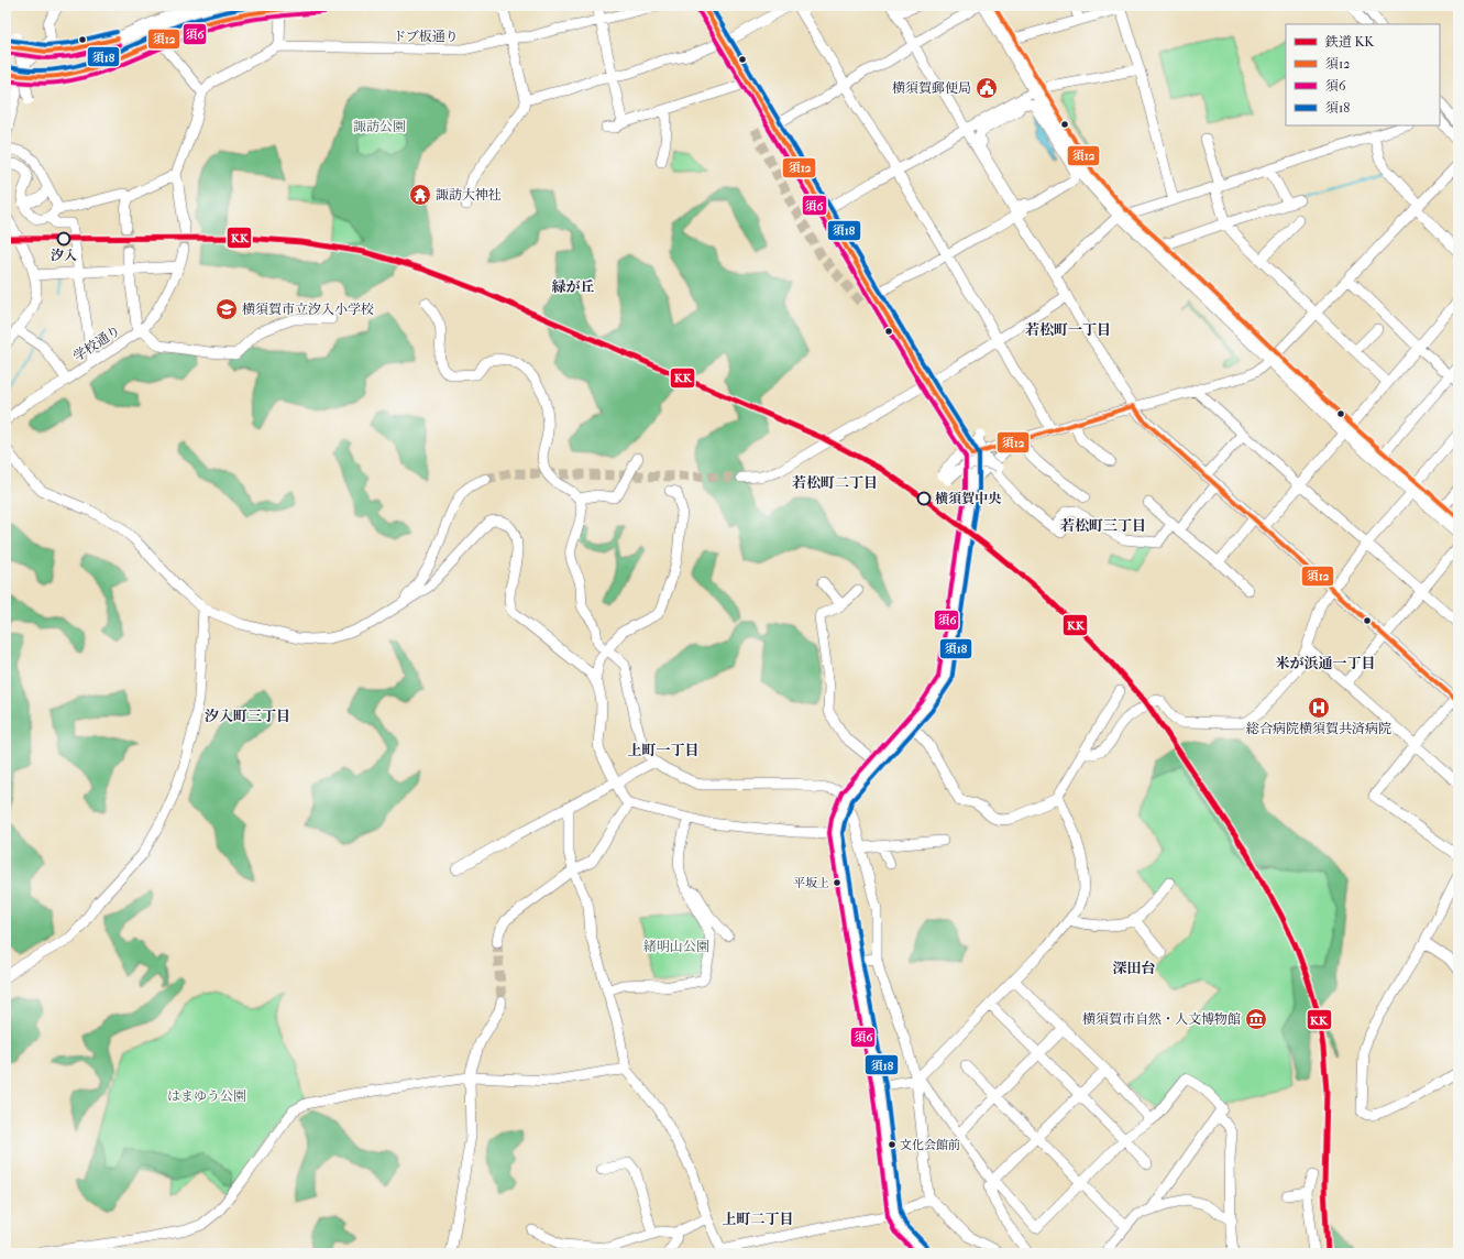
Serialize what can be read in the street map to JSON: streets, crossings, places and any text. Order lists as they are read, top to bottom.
{
  "streets": {
    "street": ["ドブ板通り", "学校通り"]
  },
  "districts": [
    "緑が丘",
    "若松町一丁目",
    "若松町二丁目",
    "若松町三丁目",
    "米が浜通一丁目",
    "汐入町三丁目",
    "上町一丁目",
    "深田台",
    "上町二丁目"
  ],
  "parks": ["諏訪公園", "緒明山公園", "はまゆう公園"],
  "places": {
    "public building": ["横須賀郵便局"],
    "temple": ["諏訪大神社"],
    "other": [
      "汐入",
      "横須賀中央",
      "平坂上",
      "文化会館前"
    ],
    "school or university": ["横須賀市立汐入小学校"],
    "hospital": ["総合病院横須賀共済病院"],
    "museum": ["横須賀市自然・人文博物館"]
  },
  "lines": [
    "transit line 須12",
    "transit line 須18",
    "transit line 須6",
    "rail line KK"
  ],
  "legend": [
    "鉄道 KK",
    "須12",
    "須6",
    "須18"
  ]
}
